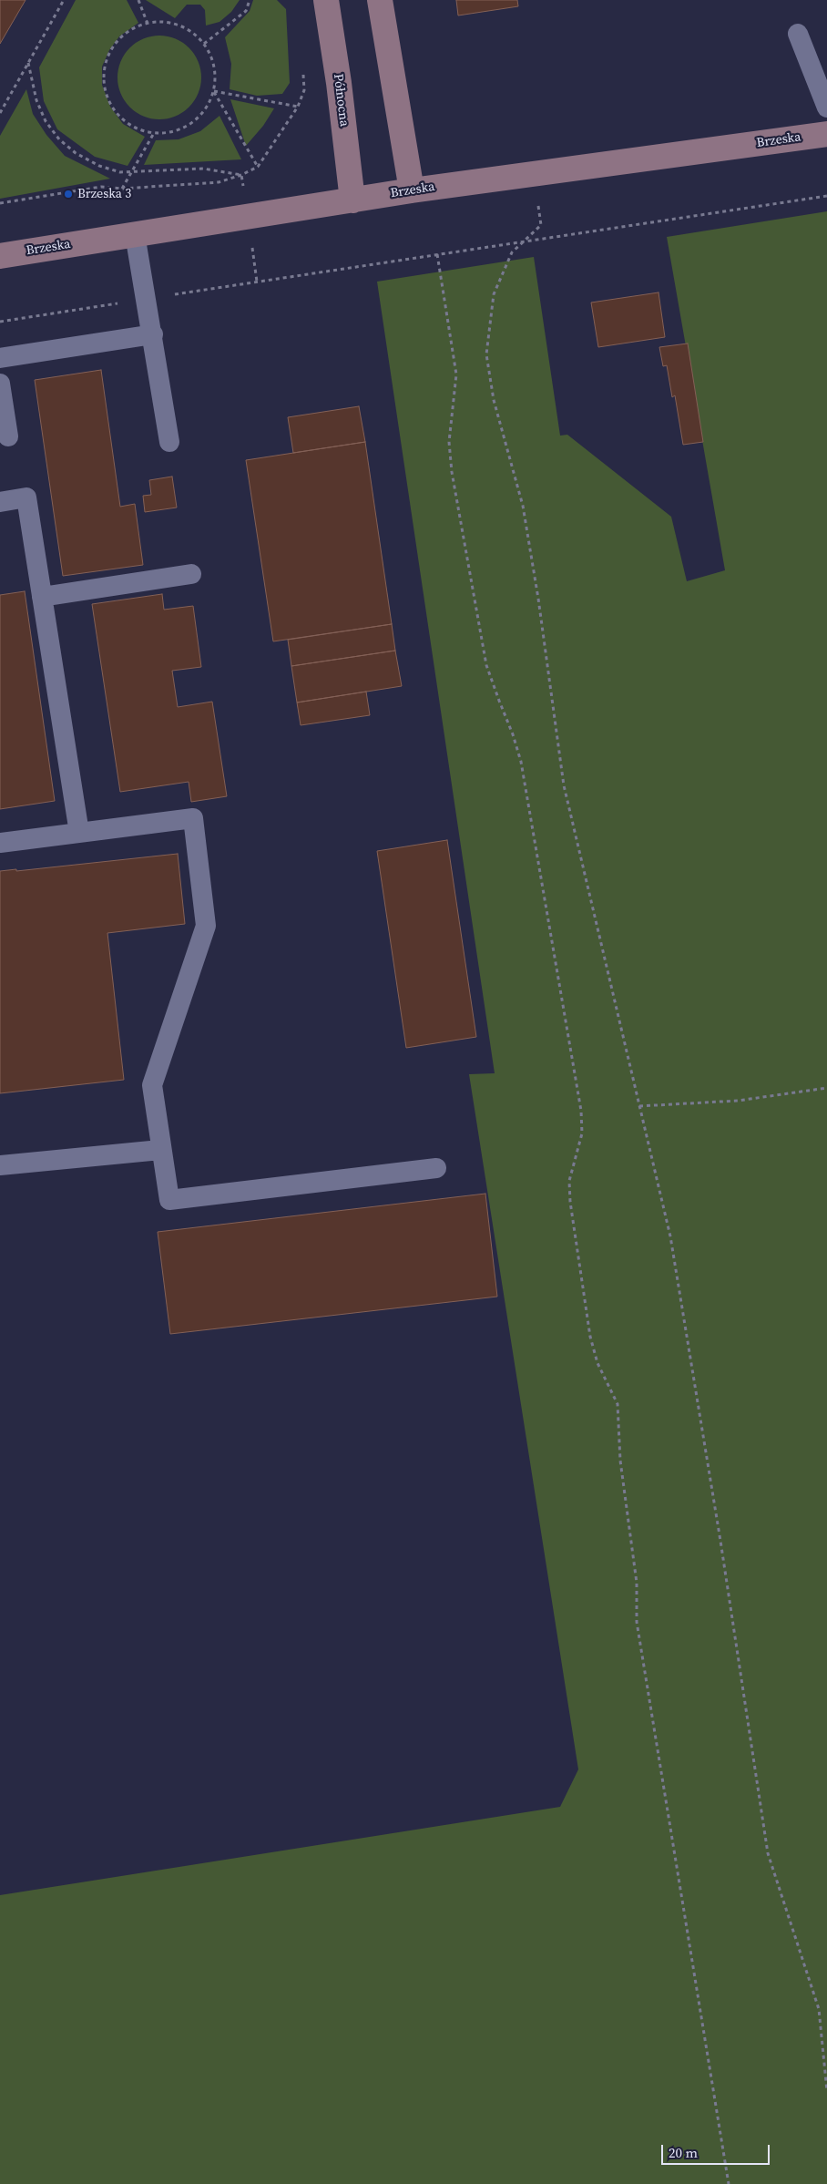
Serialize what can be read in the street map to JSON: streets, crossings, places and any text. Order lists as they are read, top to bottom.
{
  "streets": {
    "street": ["Północna", "Brzeska"]
  },
  "crossings": [
    ["Północna", "Brzeska"]
  ],
  "places": ["Brzeska 3"],
  "scale_bar": "20 m"
}
